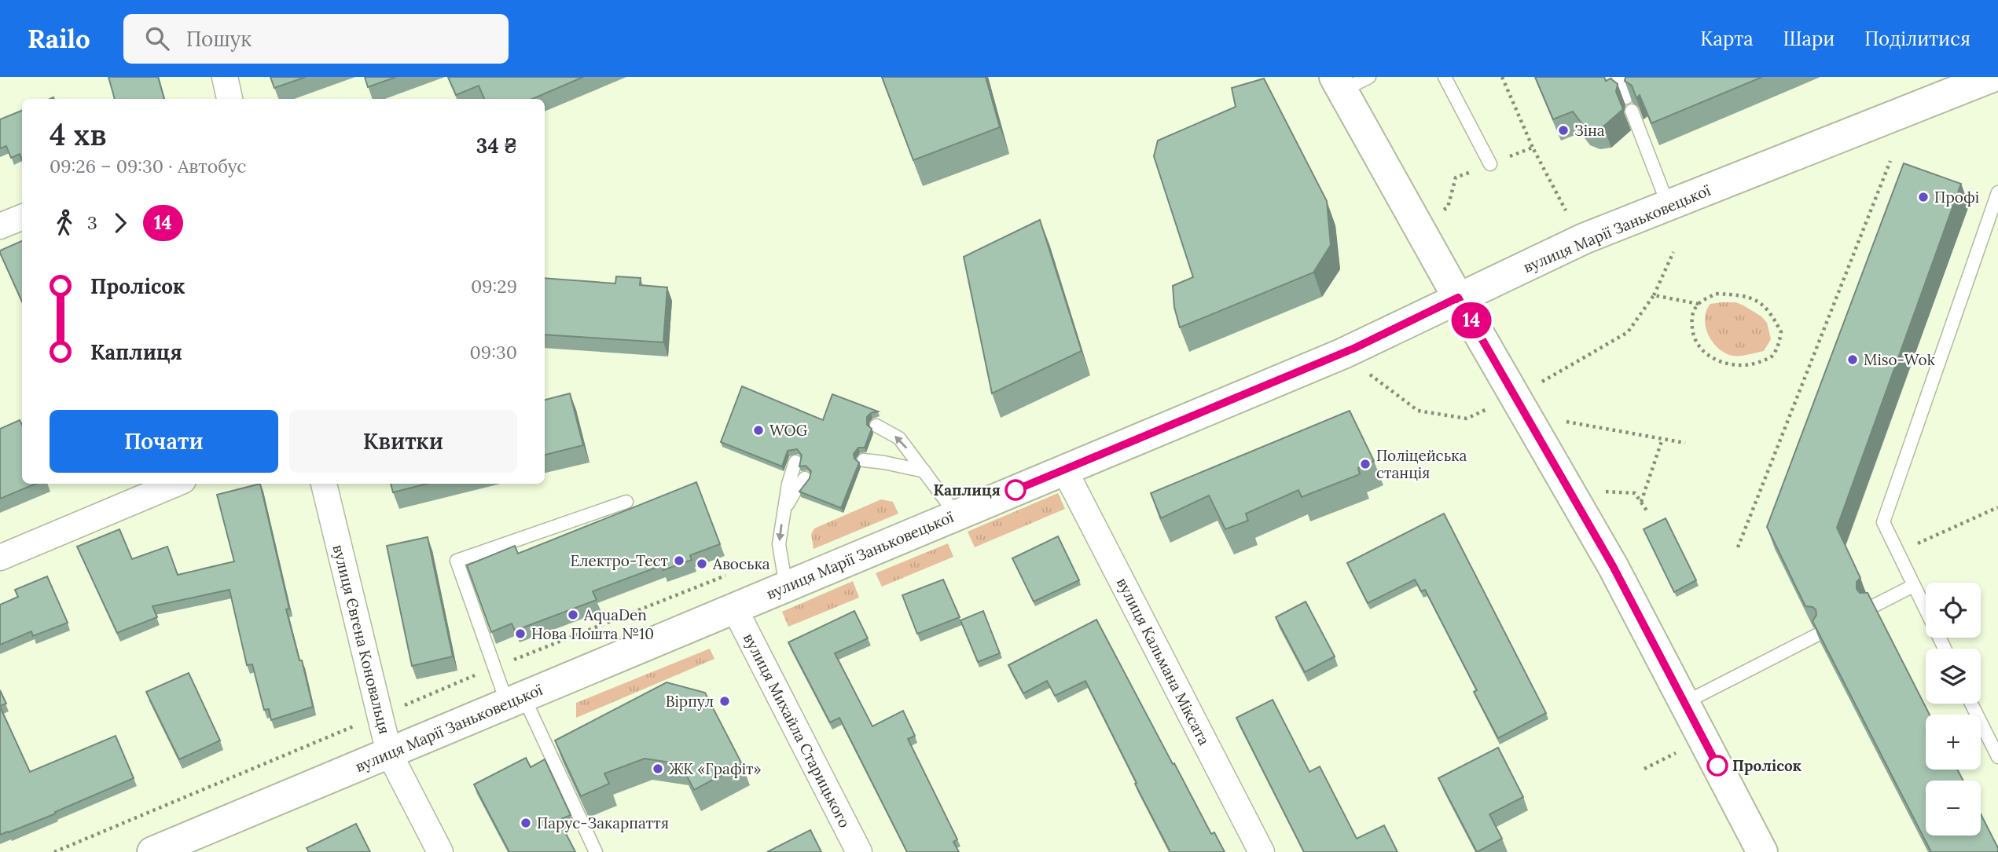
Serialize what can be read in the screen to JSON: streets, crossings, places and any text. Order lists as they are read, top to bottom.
{
  "streets": {
    "street": [
      "вулиця Марії Заньковецької",
      "вулиця Євгена Коновальця",
      "вулиця Кальмана Міксата",
      "вулиця Михайла Старицького"
    ]
  },
  "crossings": [
    ["вулиця Марії Заньковецької", "вулиця Євгена Коновальця"],
    ["вулиця Марії Заньковецької", "вулиця Кальмана Міксата"],
    ["вулиця Марії Заньковецької", "вулиця Михайла Старицького"]
  ],
  "places": [
    "Зіна",
    "Профі",
    "Miso-Wok",
    "WOG",
    "Поліцейська станція",
    "Каплиця",
    "Електро-Тест",
    "Авоська",
    "AquaDen",
    "Нова Пошта №10",
    "Вірпул",
    "Пролісок",
    "ЖК «Графіт»",
    "Парус-Закарпаття"
  ],
  "lines": ["bus line 14"],
  "page": {
    "header": "Railo",
    "search": "Пошук",
    "nav": ["Карта", "Шари", "Поділитися"],
    "on_map": "14",
    "heading": ["4 хв", "09:26 – 09:30 · Автобус", "34 ₴"],
    "legs": ["3", "14"],
    "list": [
      {
        "name": "Пролісок",
        "value": "09:29"
      },
      {
        "name": "Каплиця",
        "value": "09:30"
      }
    ],
    "buttons": ["Почати", "Квитки"],
    "map_buttons": ["+", "−"]
  }
}
